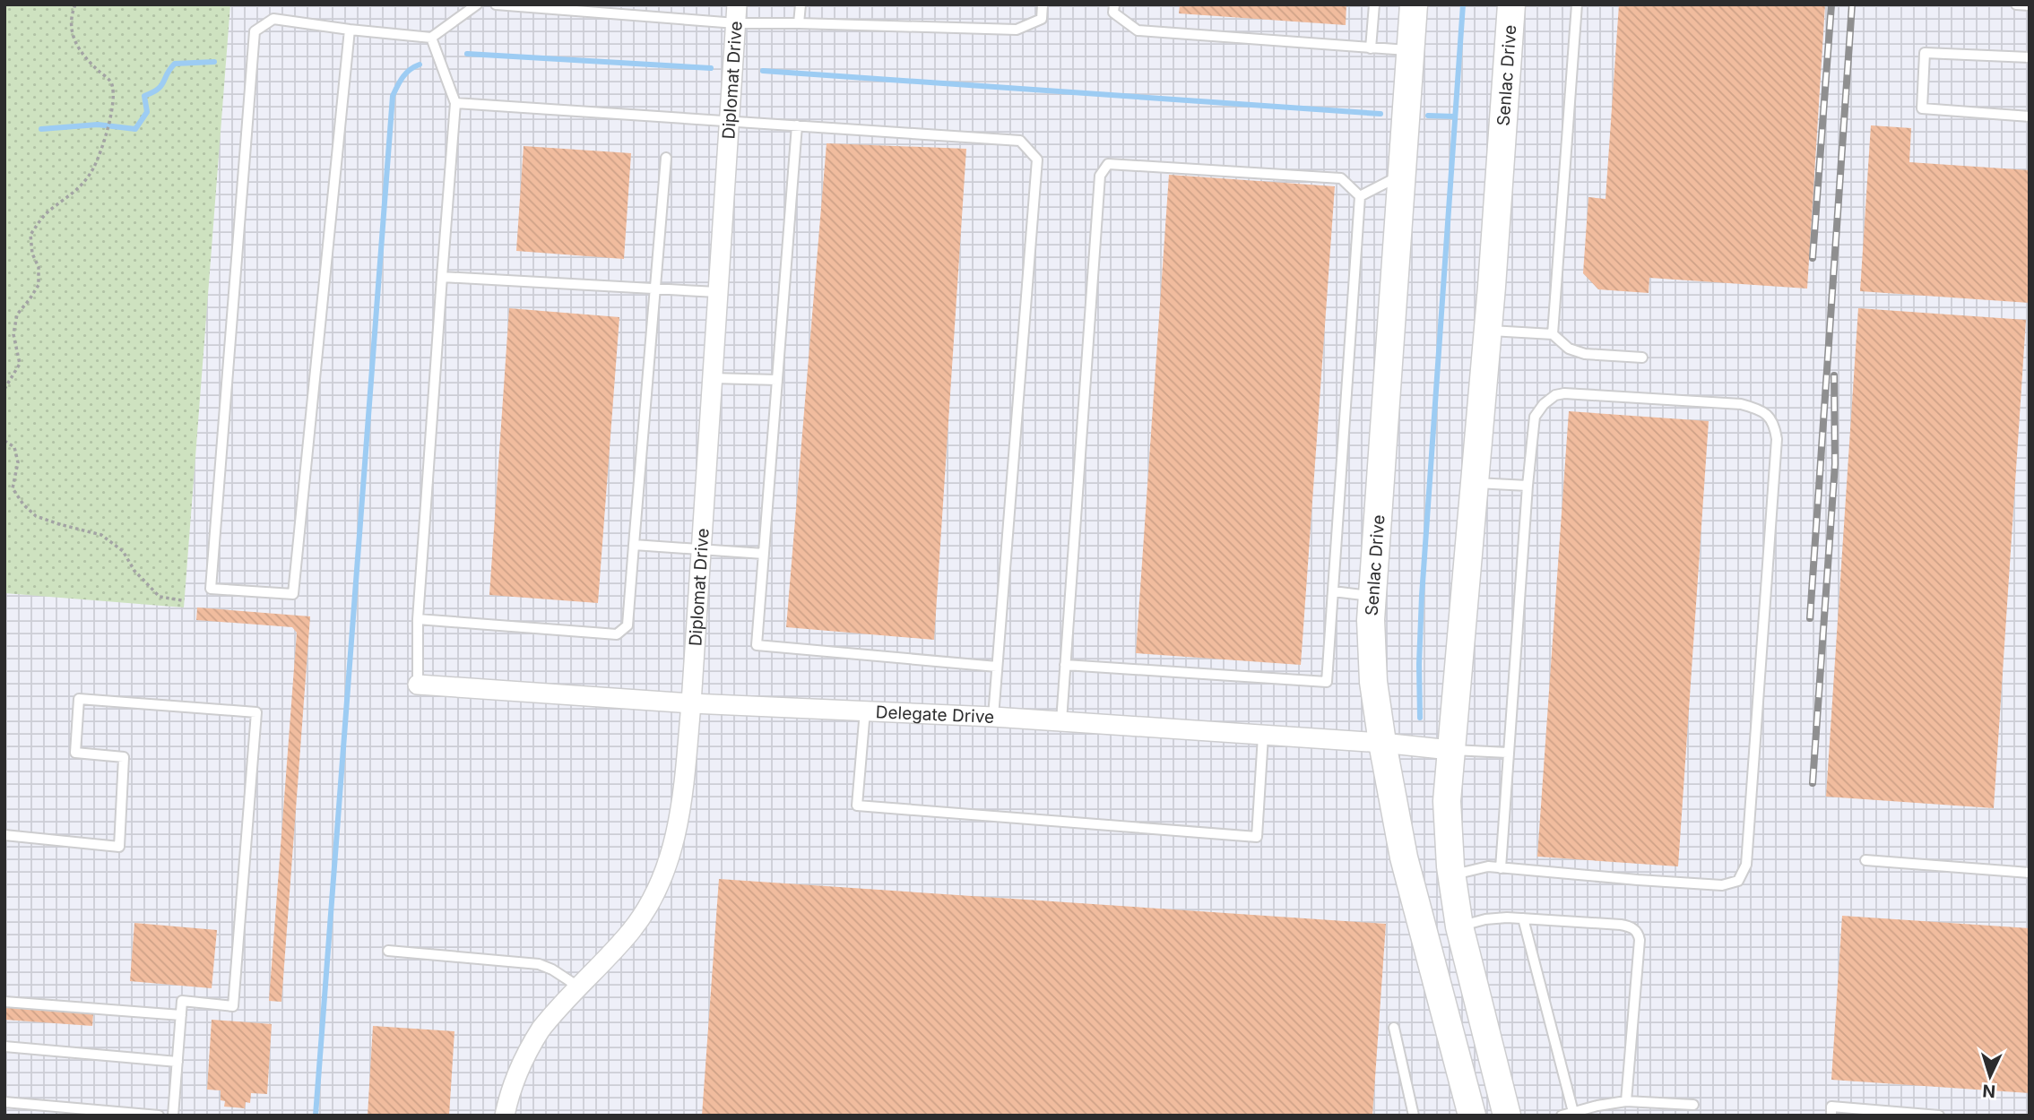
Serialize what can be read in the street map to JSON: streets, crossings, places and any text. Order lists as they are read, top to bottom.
{
  "streets": {
    "street": ["Senlac Drive", "Diplomat Drive", "Delegate Drive"]
  },
  "crossings": [
    ["Senlac Drive", "Delegate Drive"],
    ["Diplomat Drive", "Delegate Drive"]
  ],
  "north": "bottom"
}
